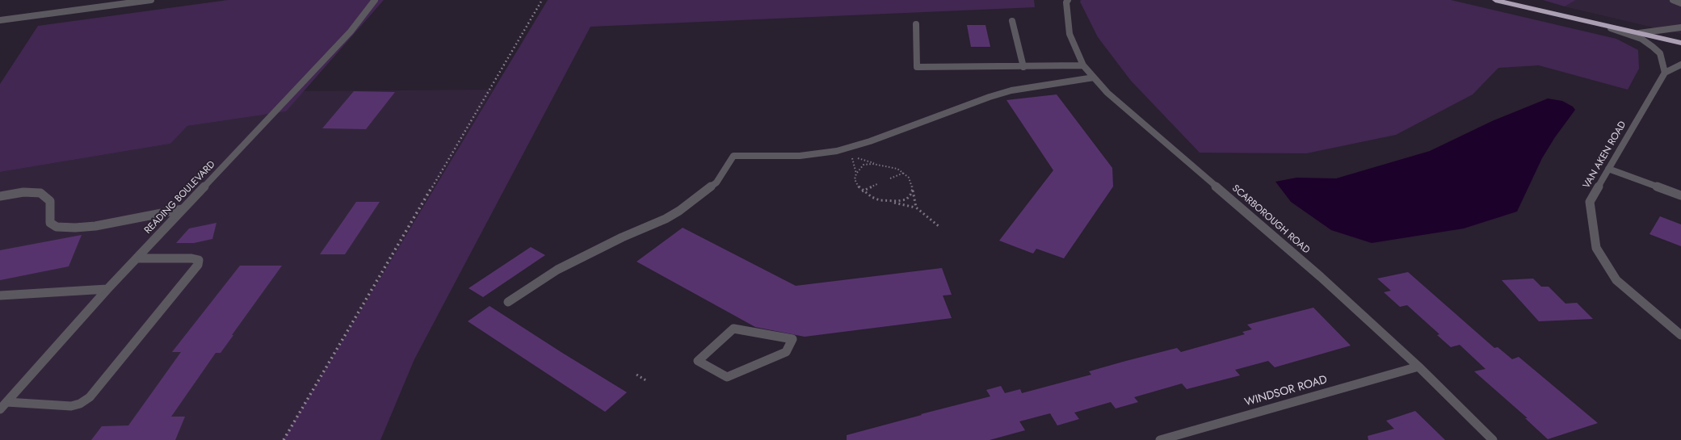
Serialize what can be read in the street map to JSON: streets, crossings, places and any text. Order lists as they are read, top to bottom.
{
  "streets": {
    "street": [
      "VAN AKEN ROAD",
      "READING BOULEVARD",
      "SCARBOROUGH ROAD",
      "WINDSOR ROAD"
    ]
  },
  "crossings": [
    ["SCARBOROUGH ROAD", "WINDSOR ROAD"]
  ]
}
